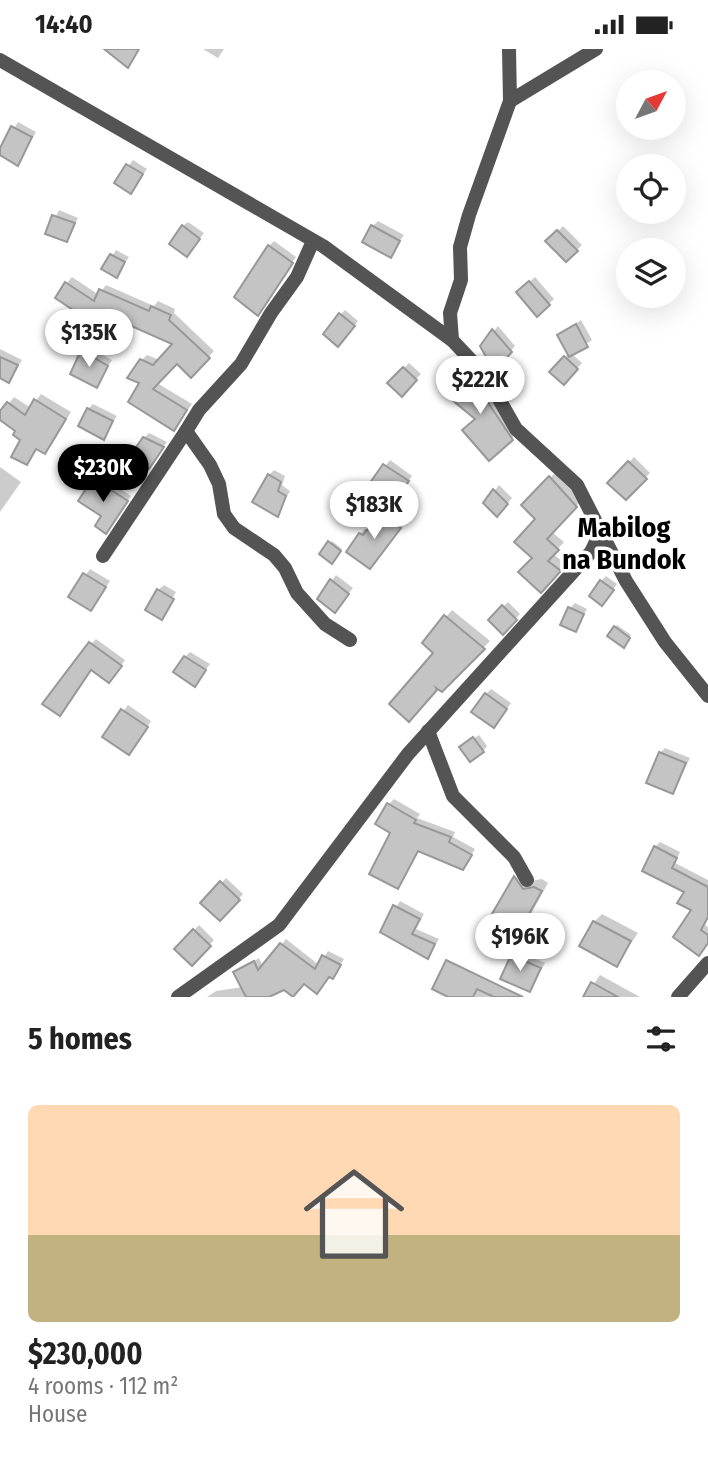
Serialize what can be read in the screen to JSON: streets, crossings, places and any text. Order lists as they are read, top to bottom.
{
  "districts": ["Mabilog na Bundok"],
  "north": "top right",
  "page": {
    "status": "14:40",
    "price": [
      "$135K",
      "$222K",
      "$230K",
      "$183K",
      "$196K"
    ],
    "heading": "5 homes",
    "list": [
      {
        "name": "$230,000",
        "note": "4 rooms · 112 m² · House"
      }
    ]
  }
}
